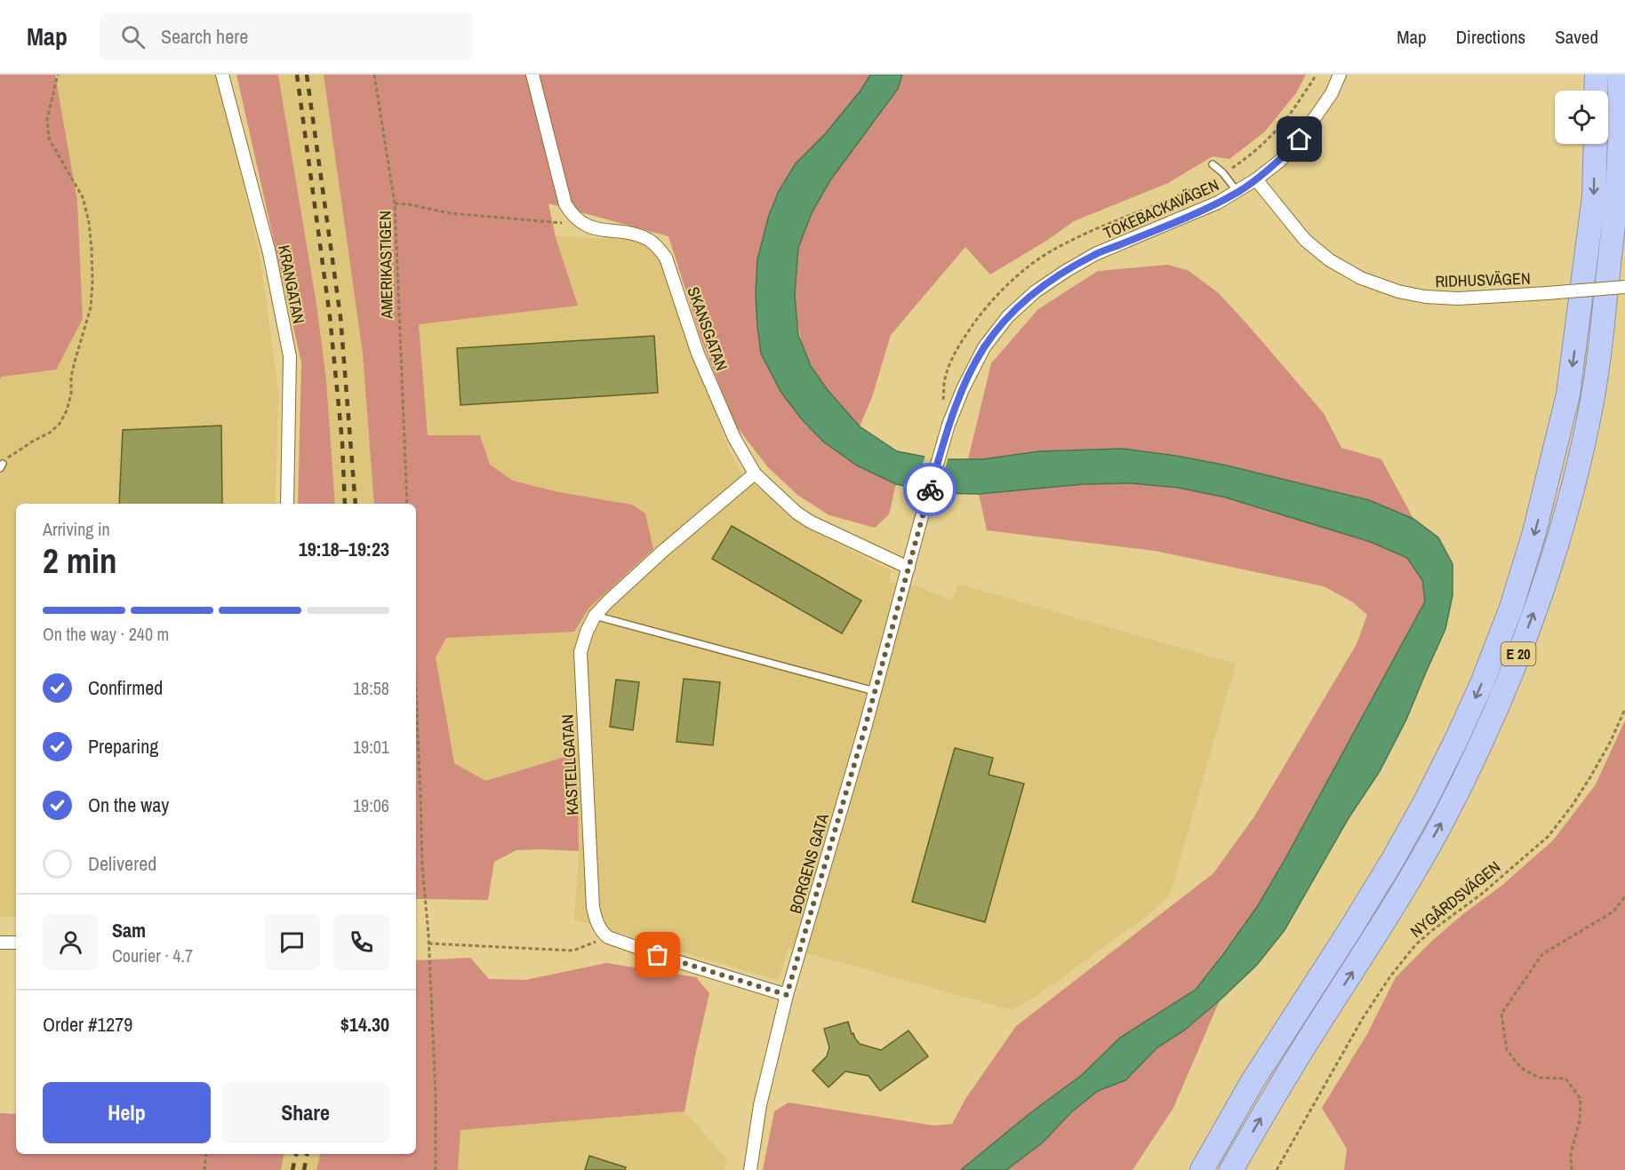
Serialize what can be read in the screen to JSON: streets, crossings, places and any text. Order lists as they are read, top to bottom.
{
  "streets": {
    "highway": ["E 20"],
    "street": [
      "TOKEBACKAVÄGEN",
      "RIDHUSVÄGEN",
      "KRANGATAN",
      "SKANSGATAN",
      "KASTELLGATAN",
      "BORGENS GATA"
    ],
    "path": ["AMERIKASTIGEN", "NYGÅRDSVÄGEN"]
  },
  "crossings": [
    ["TOKEBACKAVÄGEN", "RIDHUSVÄGEN"],
    ["TOKEBACKAVÄGEN", "SKANSGATAN"],
    ["TOKEBACKAVÄGEN", "BORGENS GATA"],
    ["AMERIKASTIGEN", "SKANSGATAN"],
    ["SKANSGATAN", "KASTELLGATAN"],
    ["SKANSGATAN", "BORGENS GATA"]
  ],
  "page": {
    "header": "Map",
    "search": "Search here",
    "nav": ["Map", "Directions", "Saved"],
    "heading": ["2 min", "Arriving in", "19:18–19:23"],
    "panel": [
      "Sam",
      "Courier · 4.7",
      "Order #1279",
      "$14.30"
    ],
    "bar": "On the way · 240 m",
    "list": [
      ["Confirmed", "18:58"],
      ["Preparing", "19:01"],
      ["On the way", "19:06"],
      "Delivered"
    ],
    "buttons": ["Help", "Share"]
  }
}
